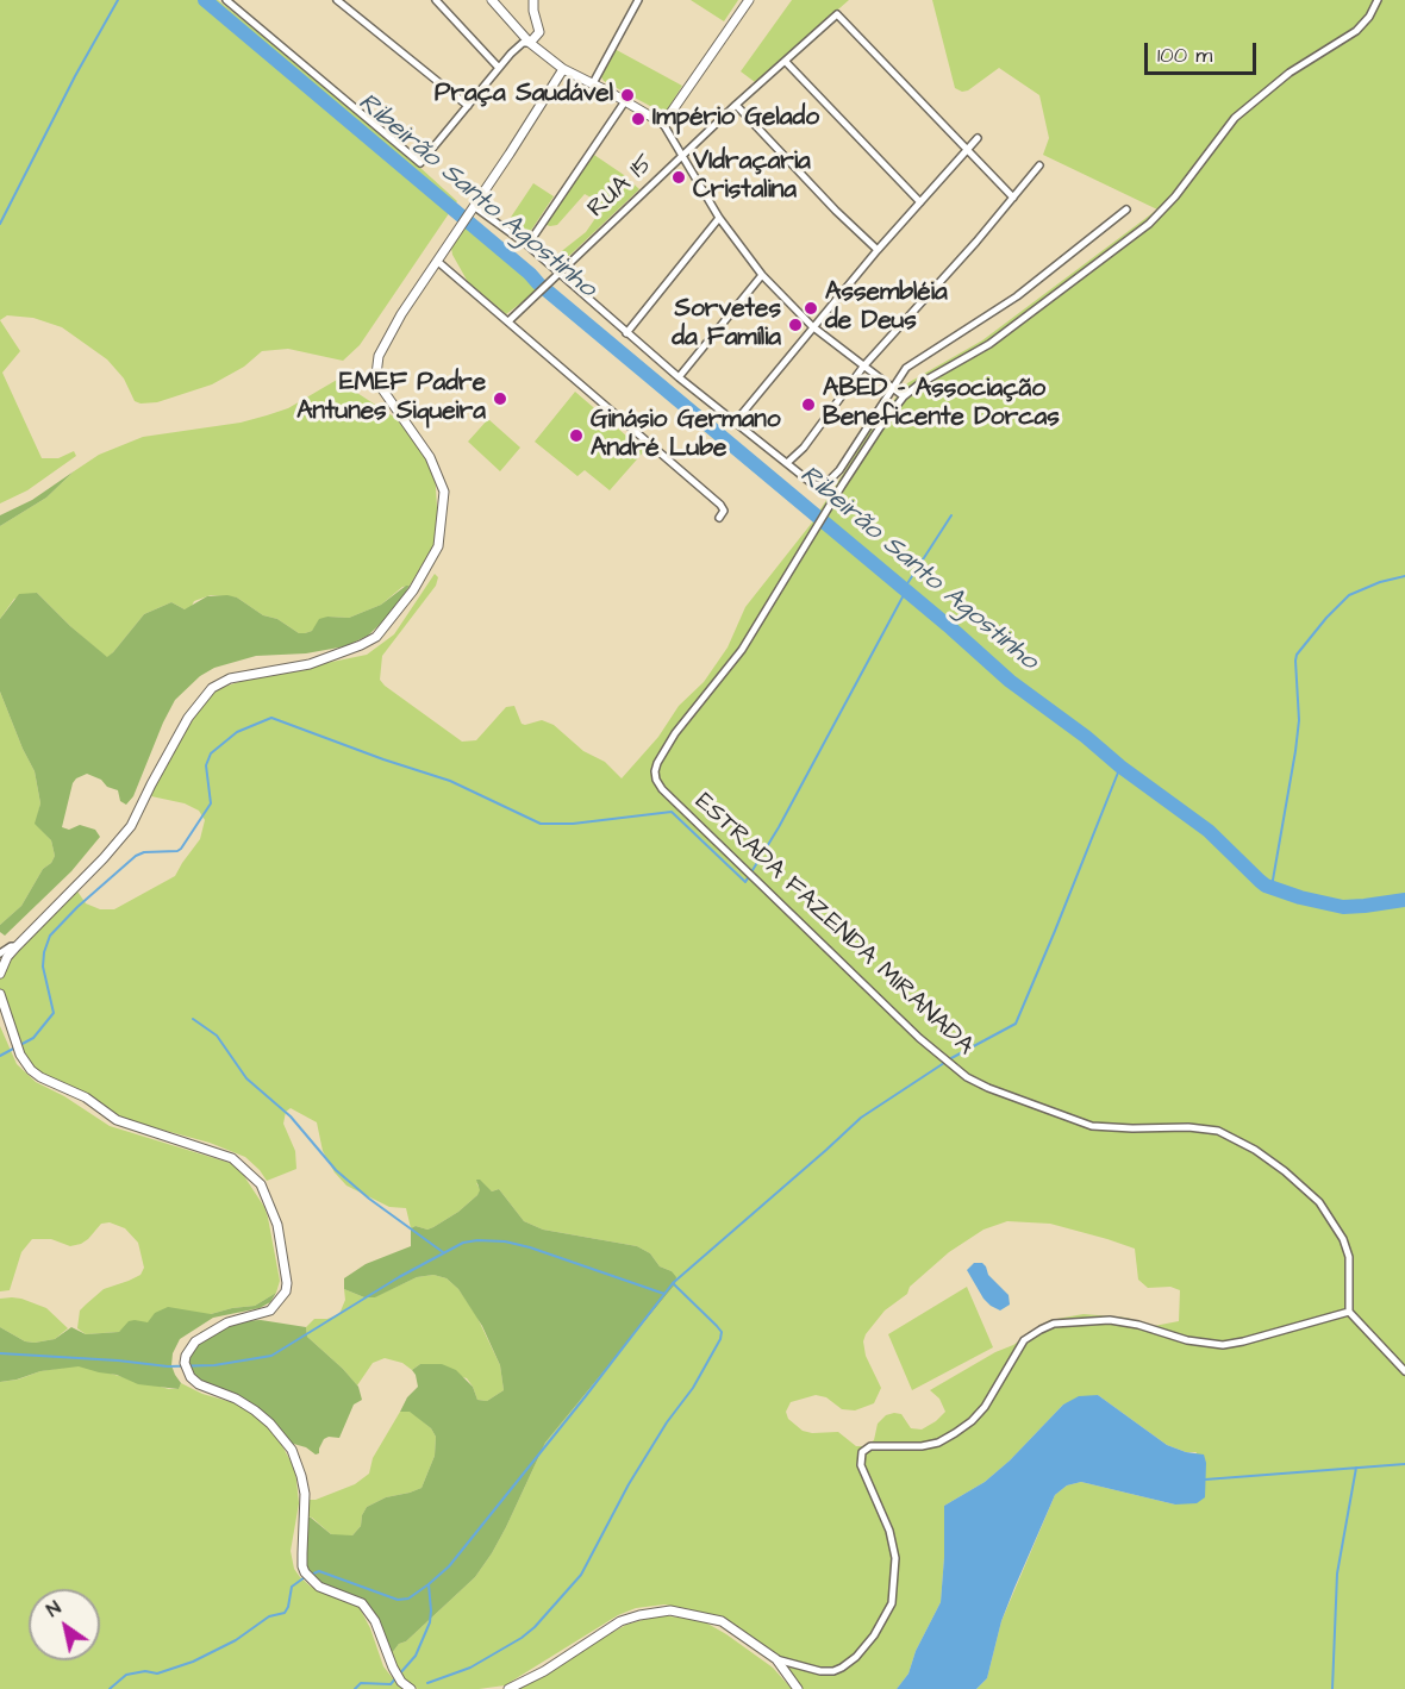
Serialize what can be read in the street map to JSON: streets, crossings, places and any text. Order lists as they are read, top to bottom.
{
  "streets": {
    "street": ["RUA 15", "ESTRADA FAZENDA MIRANADA"]
  },
  "water": ["Ribeirão Santo Agostinho"],
  "places": [
    "Praça Saudável",
    "Império Gelado",
    "VIdraçaria Cristalina",
    "Assembléia de Deus",
    "Sorvetes da Família",
    "EMEF Padre Antunes Siqueira",
    "ABED - Associação Beneficente Dorcas",
    "Ginásio Germano André Lube"
  ],
  "scale_bar": "100 m",
  "north": "top left"
}
